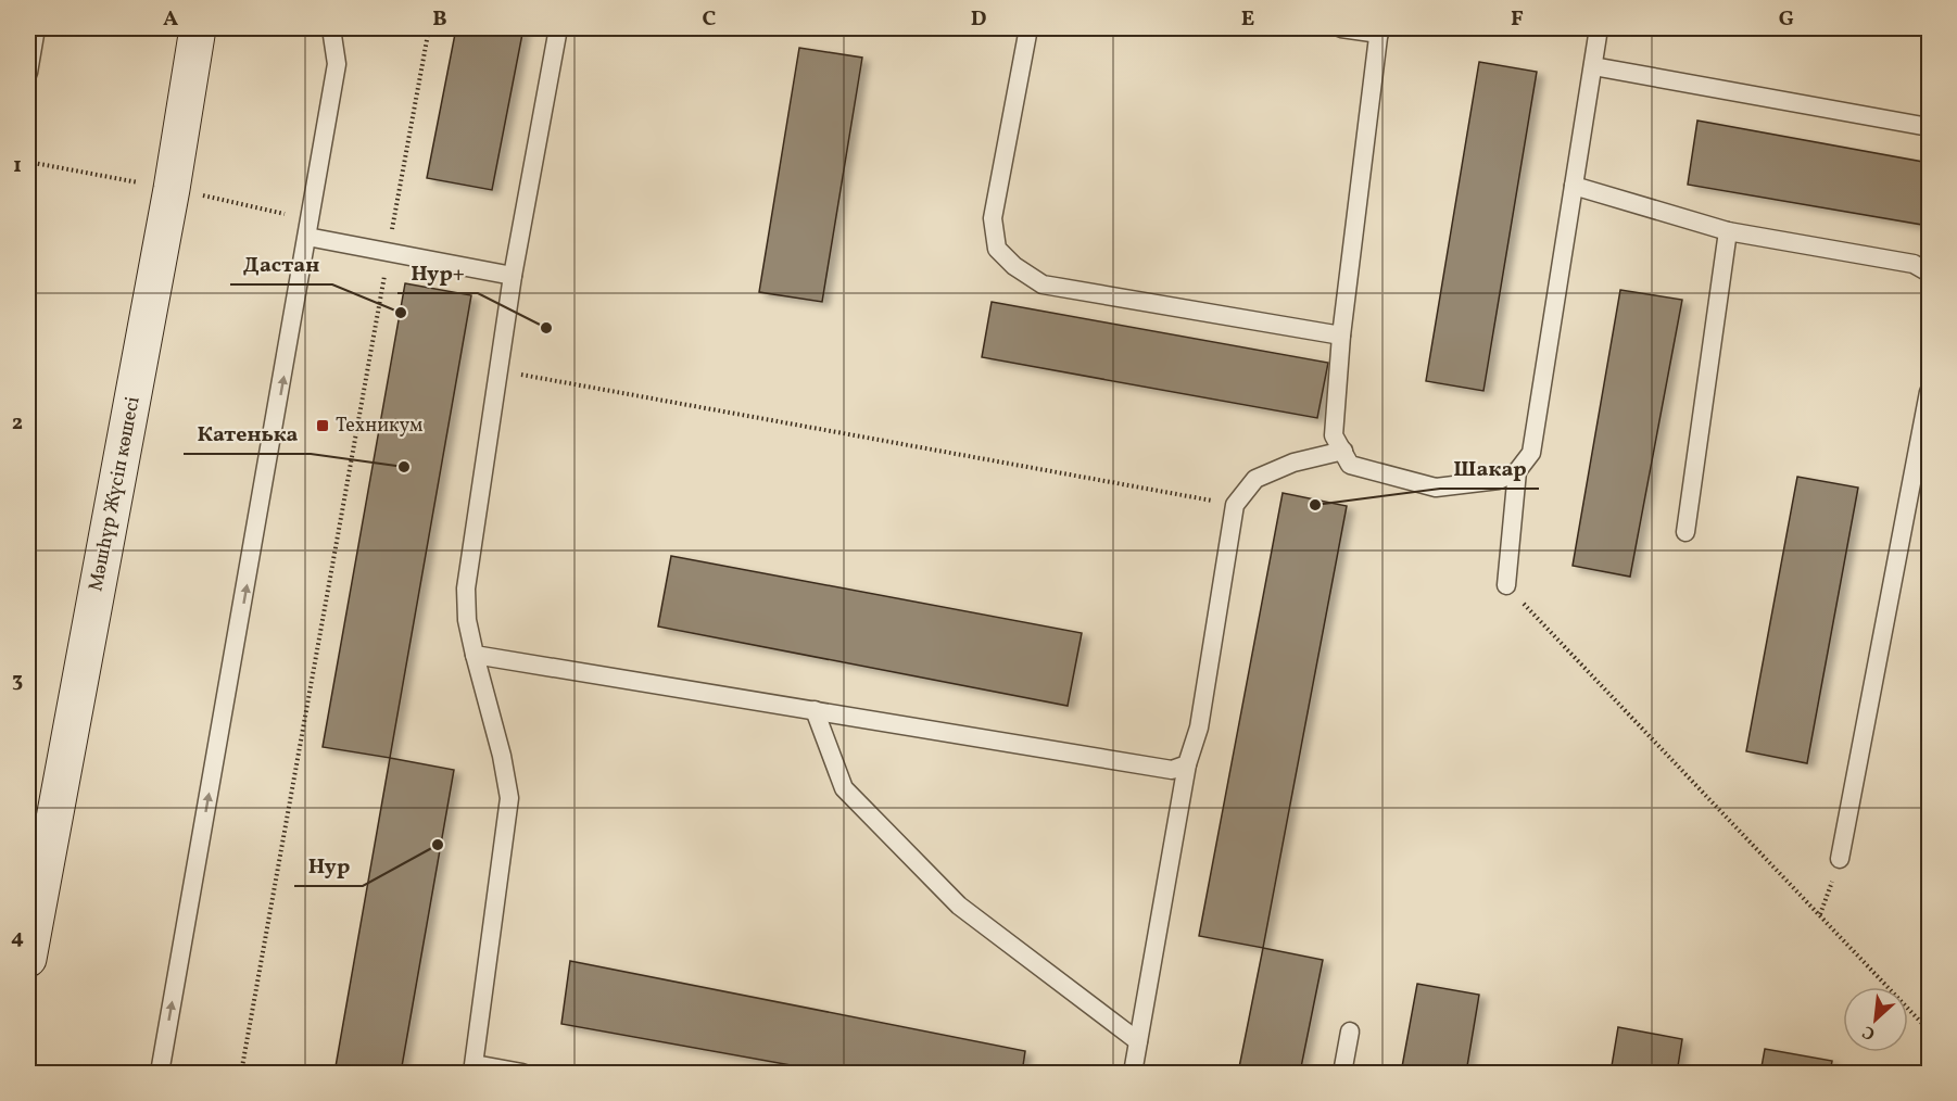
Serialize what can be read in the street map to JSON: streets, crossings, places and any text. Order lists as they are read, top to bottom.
{
  "streets": {
    "main road": ["Мәшһүр Жүсіп көшесі"]
  },
  "places": {
    "other": [
      "Дастан",
      "Нур+",
      "Катенька",
      "Шакар",
      "Нур"
    ],
    "transit": ["Техникум"]
  },
  "north": "bottom left",
  "grid": {
    "columns": [
      "A",
      "B",
      "C",
      "D",
      "E",
      "F",
      "G"
    ],
    "rows": [
      "1",
      "2",
      "3",
      "4"
    ]
  }
}
